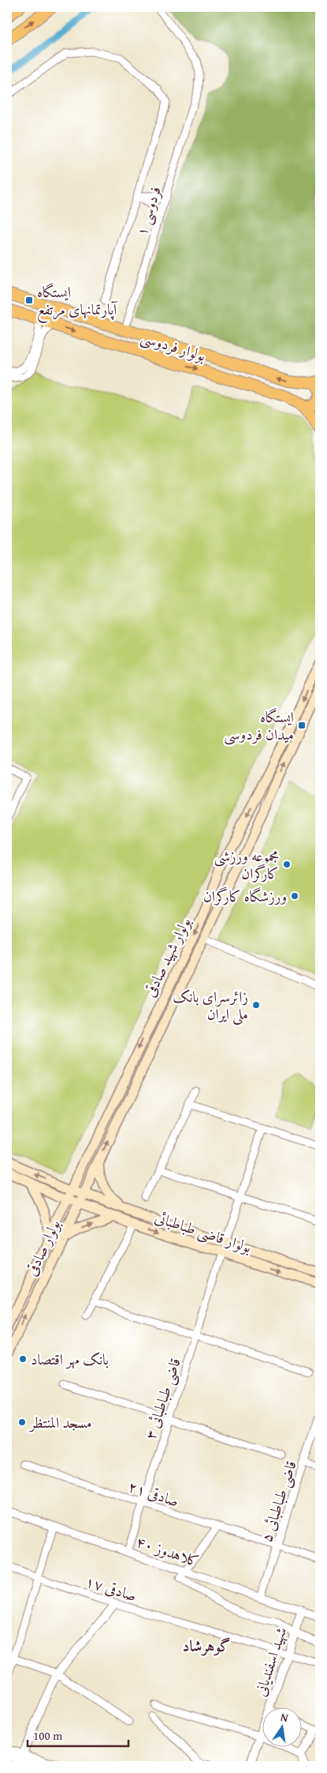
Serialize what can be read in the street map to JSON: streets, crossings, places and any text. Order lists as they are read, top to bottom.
{
  "streets": {
    "main road": [
      "بولوار فردوسی",
      "بولوار شهید صادقی",
      "بولوار قاضی طباطبائی",
      "بولوار صادقی"
    ],
    "street": [
      "فردوسی ۱",
      "قاضی طباطبائی ۳",
      "صادقی ۲۱",
      "قاضی طباطبائی ۵",
      "کلاهدوز ۴۰",
      "صادقی ۱۷",
      "شهید اسفندیانی"
    ]
  },
  "crossings": [
    ["فردوسی ۱", "بولوار فردوسی"],
    ["بولوار شهید صادقی", "بولوار قاضی طباطبائی"],
    ["بولوار شهید صادقی", "بولوار صادقی"],
    ["بولوار قاضی طباطبائی", "بولوار صادقی"],
    ["بولوار قاضی طباطبائی", "قاضی طباطبائی ۳"],
    ["قاضی طباطبائی ۳", "صادقی ۲۱"],
    ["قاضی طباطبائی ۳", "کلاهدوز ۴۰"],
    ["صادقی ۲۱", "قاضی طباطبائی ۵"],
    ["قاضی طباطبائی ۵", "کلاهدوز ۴۰"],
    ["کلاهدوز ۴۰", "شهید اسفندیانی"],
    ["صادقی ۱۷", "شهید اسفندیانی"]
  ],
  "districts": ["گوهرشاد"],
  "places": {
    "transit": ["ایستگاه آپارتمانهای مرتفع", "ایستگاه میدان فردوسی"],
    "other": [
      "مجموعه ورزشی کارگران",
      "ورزشگاه کارگران",
      "زائرسرای بانک ملی ایران",
      "بانک مهر اقتصاد",
      "مسجد المنتظر"
    ]
  },
  "scale_bar": "100 m",
  "north": "top"
}
